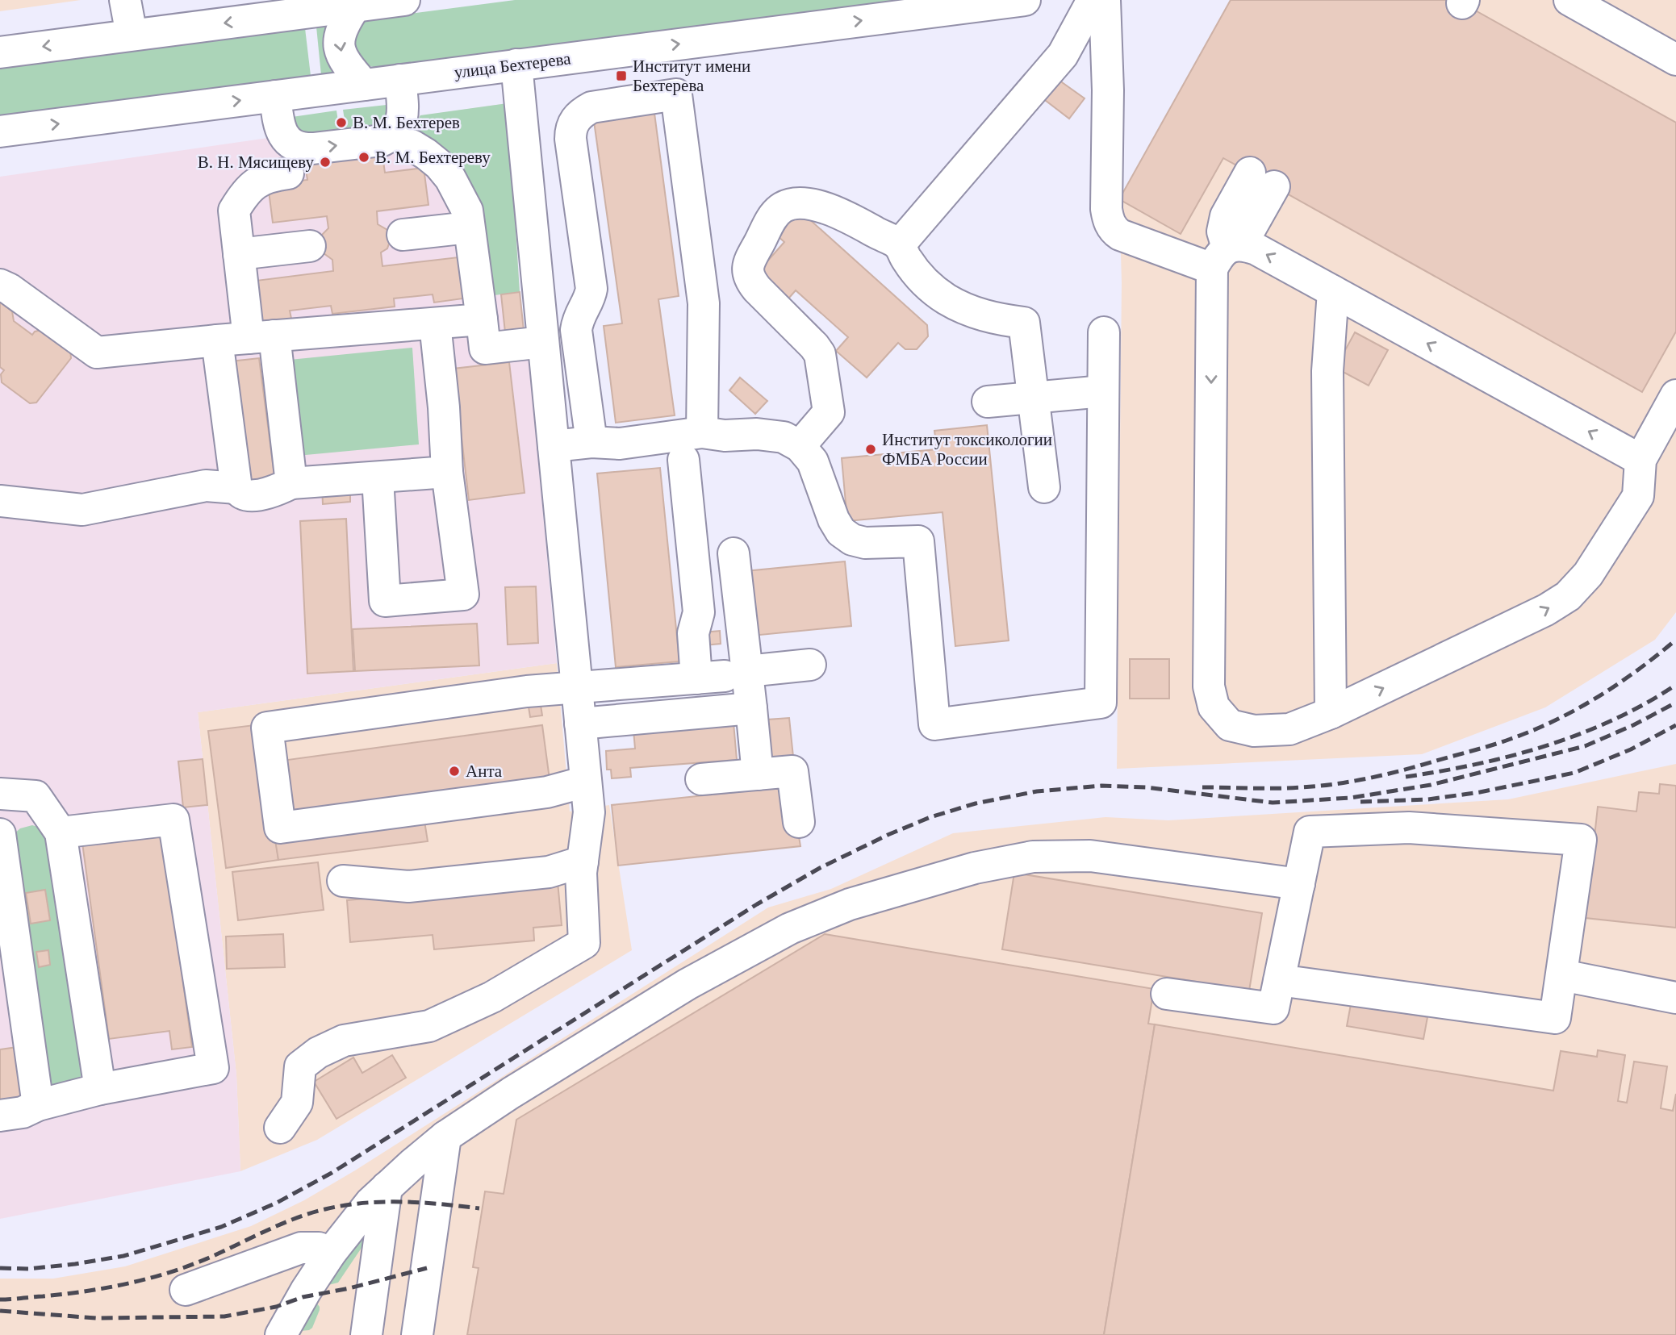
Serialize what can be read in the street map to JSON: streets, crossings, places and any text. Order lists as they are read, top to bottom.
{
  "streets": {
    "street": ["улица Бехтерева"]
  },
  "places": {
    "transit": ["Институт имени Бехтерева"],
    "other": [
      "В. М. Бехтерев",
      "В. М. Бехтереву",
      "В. Н. Мясищеву",
      "Институт токсикологии ФМБА России",
      "Анта"
    ]
  }
}
